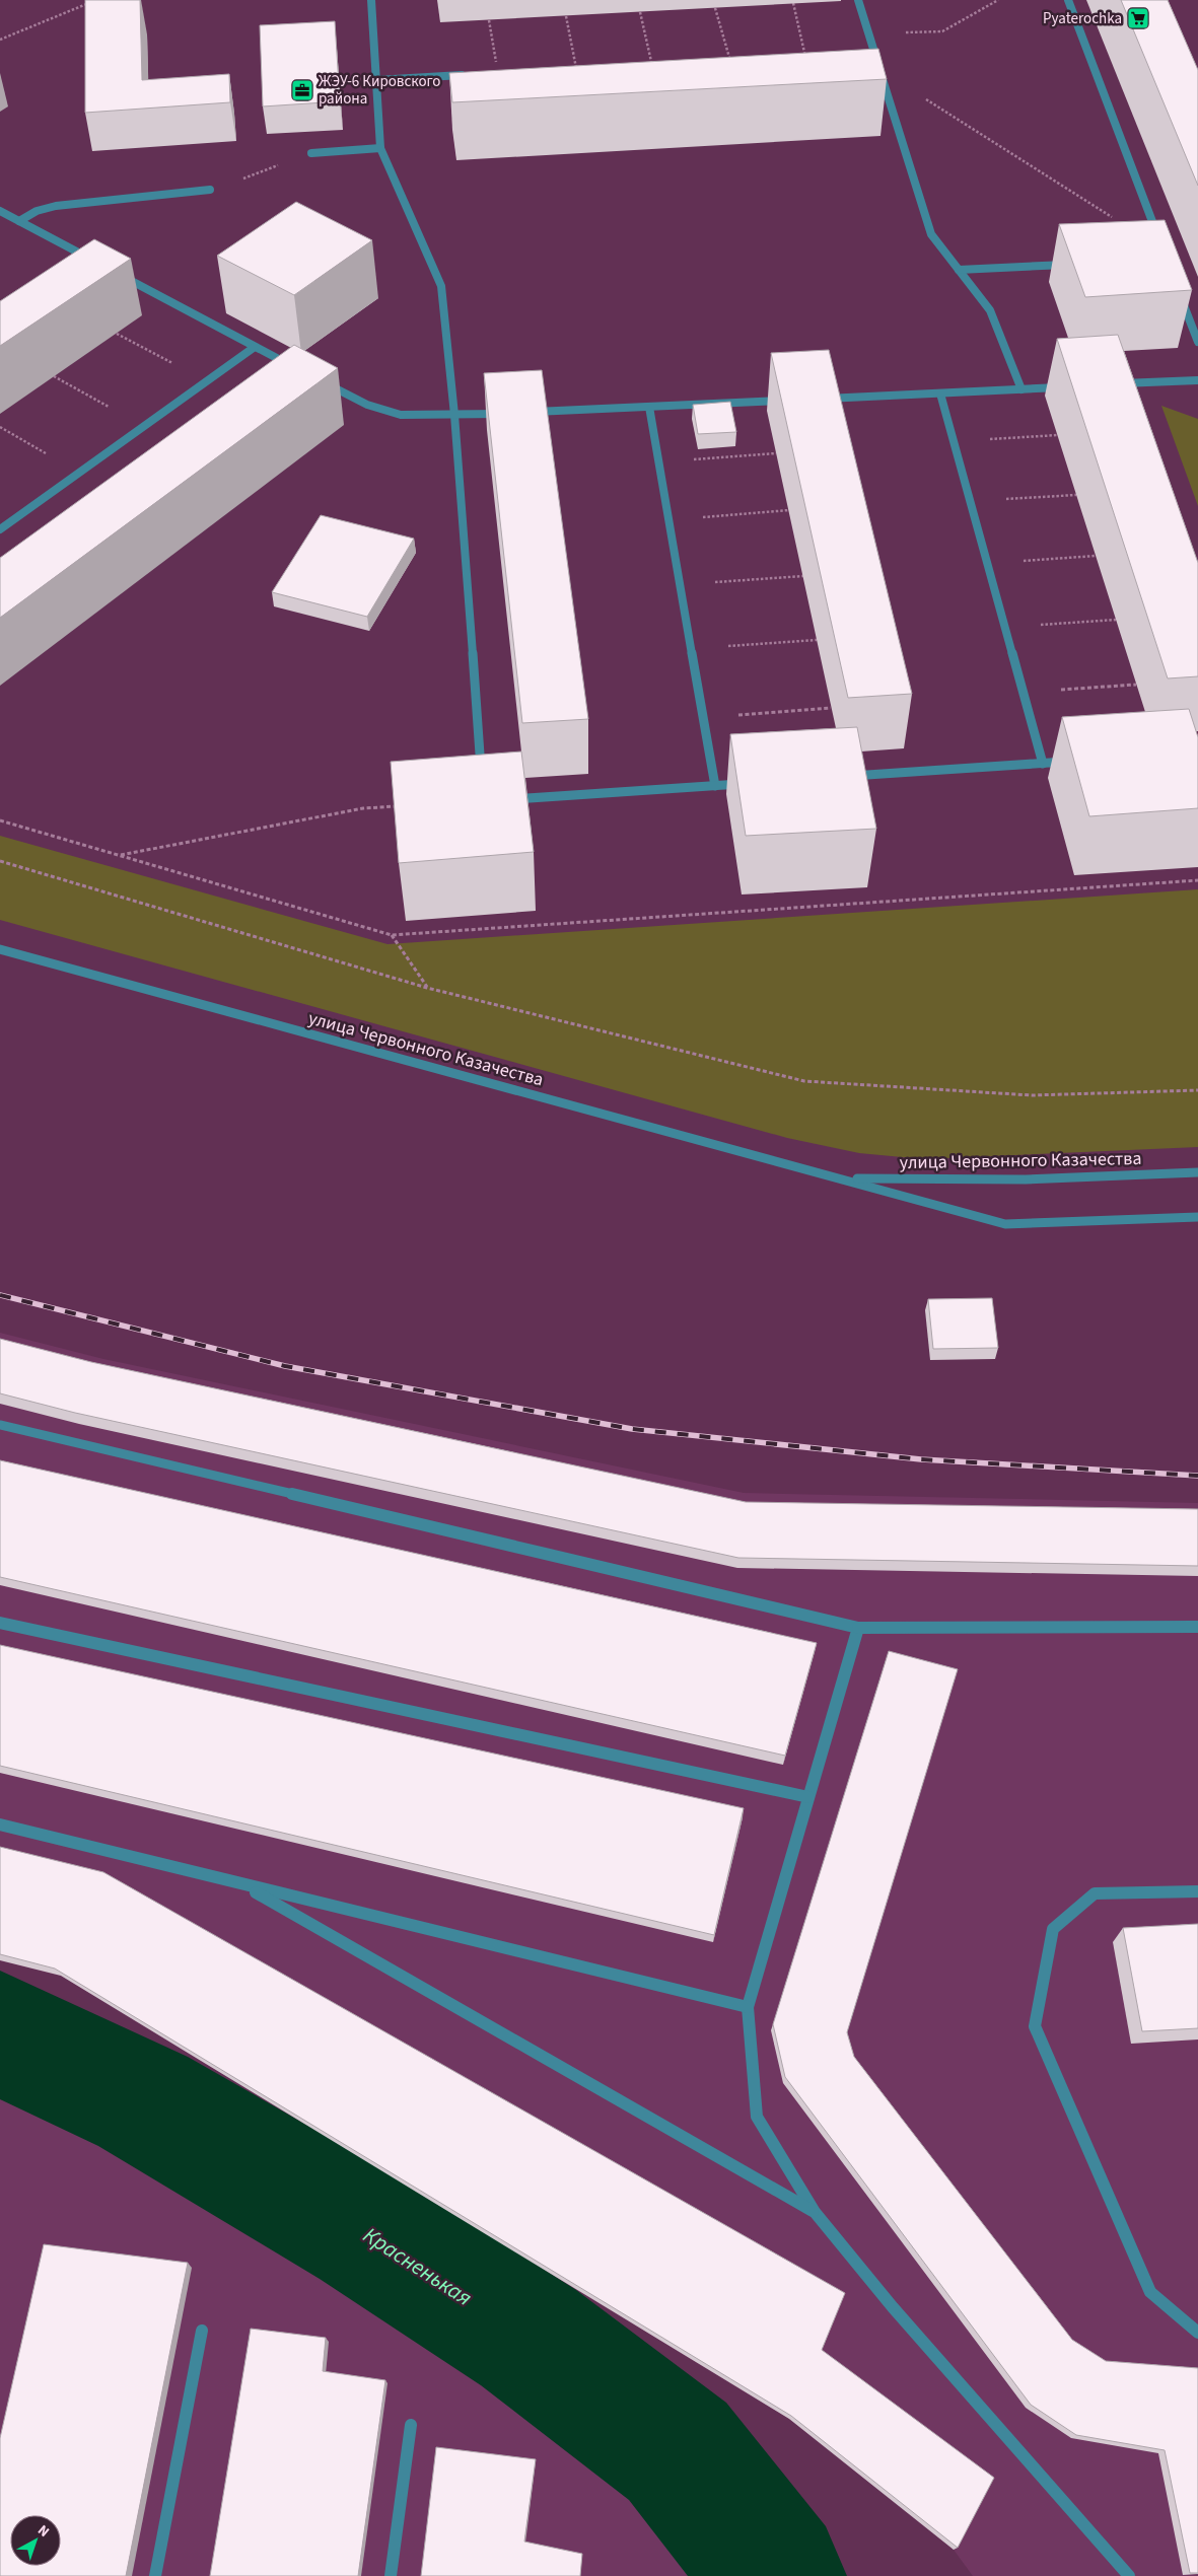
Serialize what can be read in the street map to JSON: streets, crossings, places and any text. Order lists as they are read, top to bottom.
{
  "streets": {
    "street": ["улица Червонного Казачества"]
  },
  "water": ["Красненькая"],
  "places": {
    "supermarket": ["Pyaterochka"],
    "office": ["ЖЭУ-6 Кировского района"]
  },
  "north": "top right"
}
